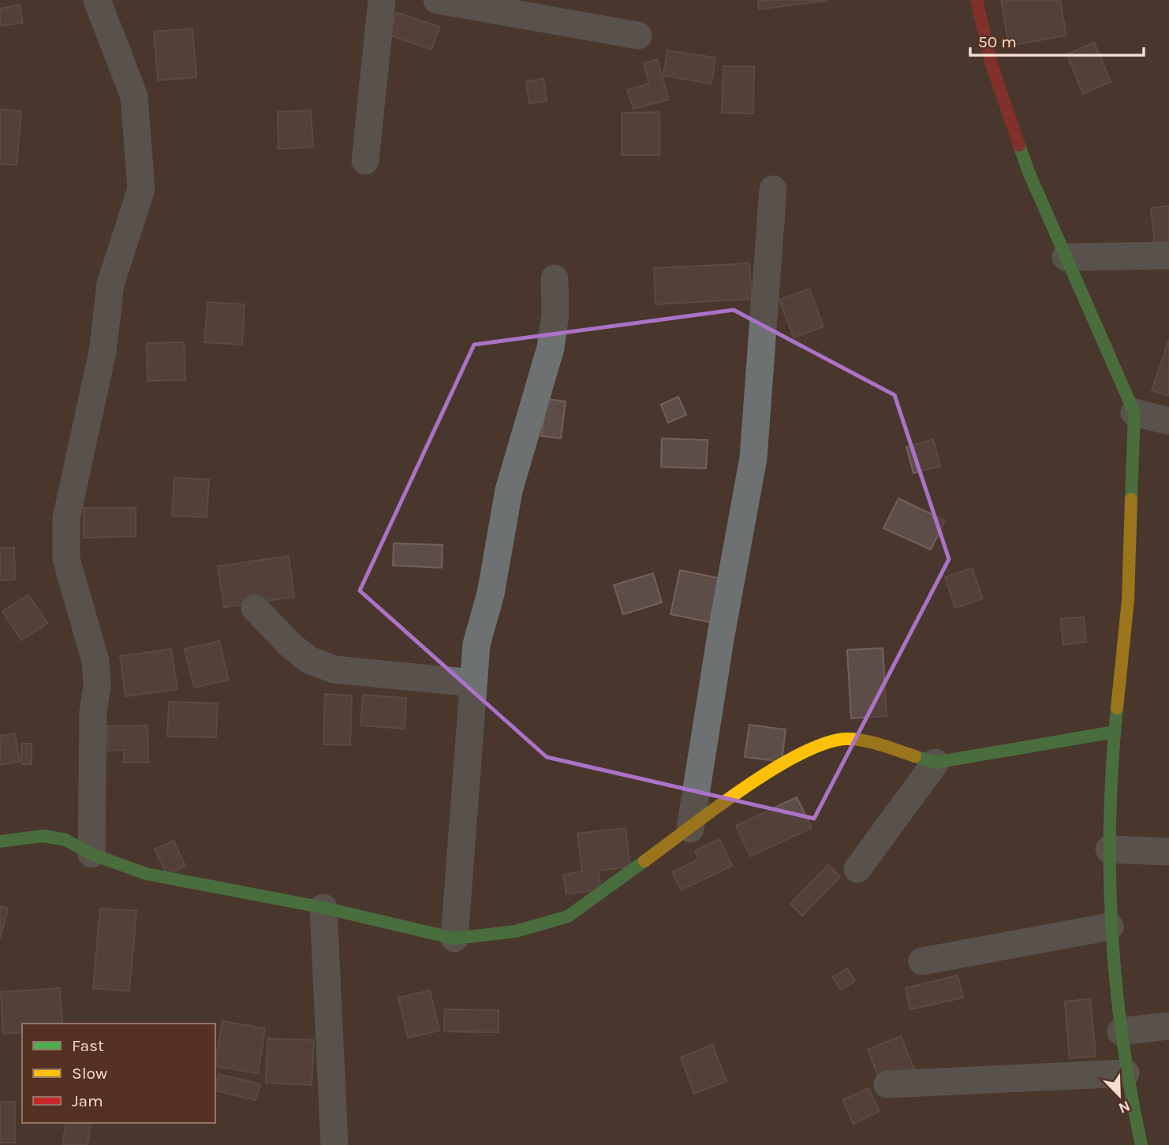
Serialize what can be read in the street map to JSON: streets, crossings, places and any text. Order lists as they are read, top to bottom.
{
  "legend": ["Fast", "Slow", "Jam"],
  "scale_bar": "50 m",
  "north": "bottom right"
}
